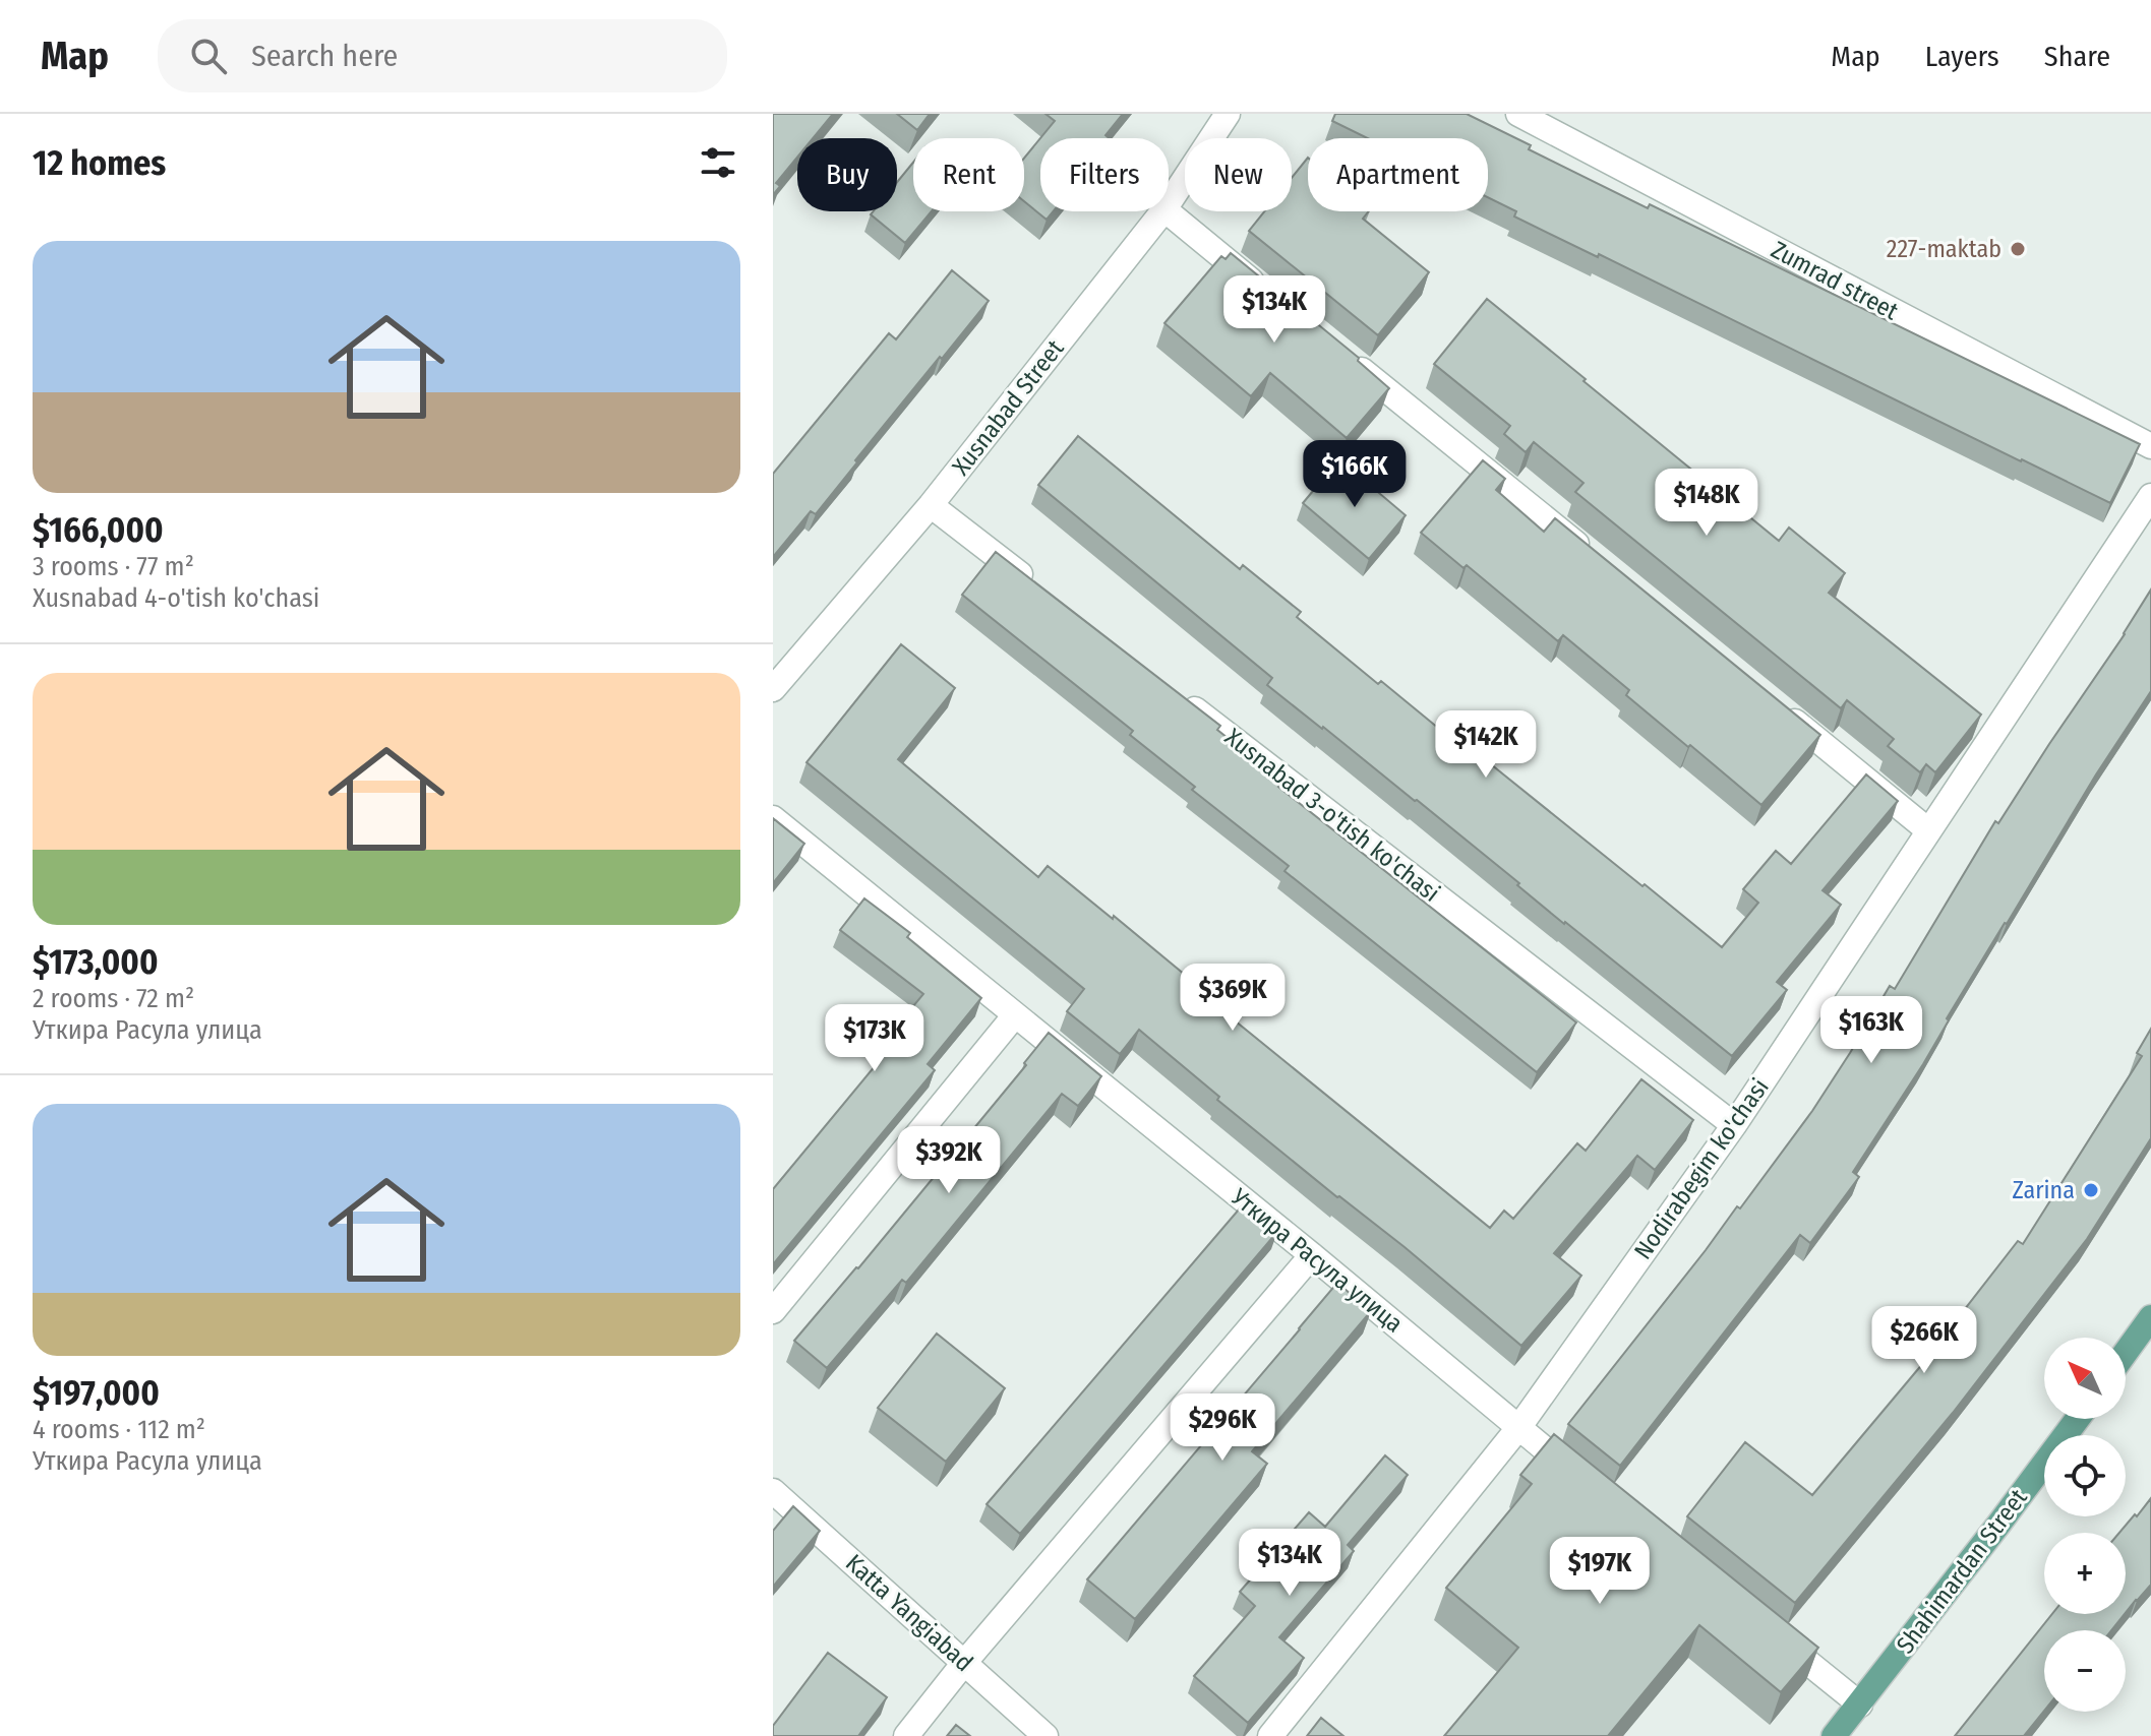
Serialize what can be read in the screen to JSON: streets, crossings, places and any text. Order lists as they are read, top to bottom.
{
  "streets": {
    "main road": ["Shahimardan Street"],
    "street": [
      "Zumrad street",
      "Xusnabad Street",
      "Xusnabad 3-o'tish ko'chasi",
      "Nodirabegim ko'chasi",
      "Уткира Расула улица",
      "Katta Yangiabad"
    ]
  },
  "crossings": [
    ["Xusnabad 3-o'tish ko'chasi", "Nodirabegim ko'chasi"],
    ["Nodirabegim ko'chasi", "Уткира Расула улица"]
  ],
  "places": ["227-maktab", "Zarina"],
  "north": "top left",
  "page": {
    "header": "Map",
    "search": "Search here",
    "nav": ["Map", "Layers", "Share"],
    "heading": "12 homes",
    "chip": [
      "Buy",
      "Rent",
      "Filters",
      "New",
      "Apartment"
    ],
    "list": [
      {
        "name": "$166,000",
        "note": "3 rooms · 77 m² · Xusnabad 4-o'tish ko'chasi"
      },
      {
        "name": "$173,000",
        "note": "2 rooms · 72 m² · Уткира Расула улица"
      },
      {
        "name": "$197,000",
        "note": "4 rooms · 112 m² · Уткира Расула улица"
      }
    ],
    "price": [
      "$134K",
      "$166K",
      "$148K",
      "$142K",
      "$369K",
      "$163K",
      "$173K",
      "$392K",
      "$266K",
      "$296K",
      "$134K",
      "$197K"
    ],
    "map_buttons": ["+", "−"]
  }
}
